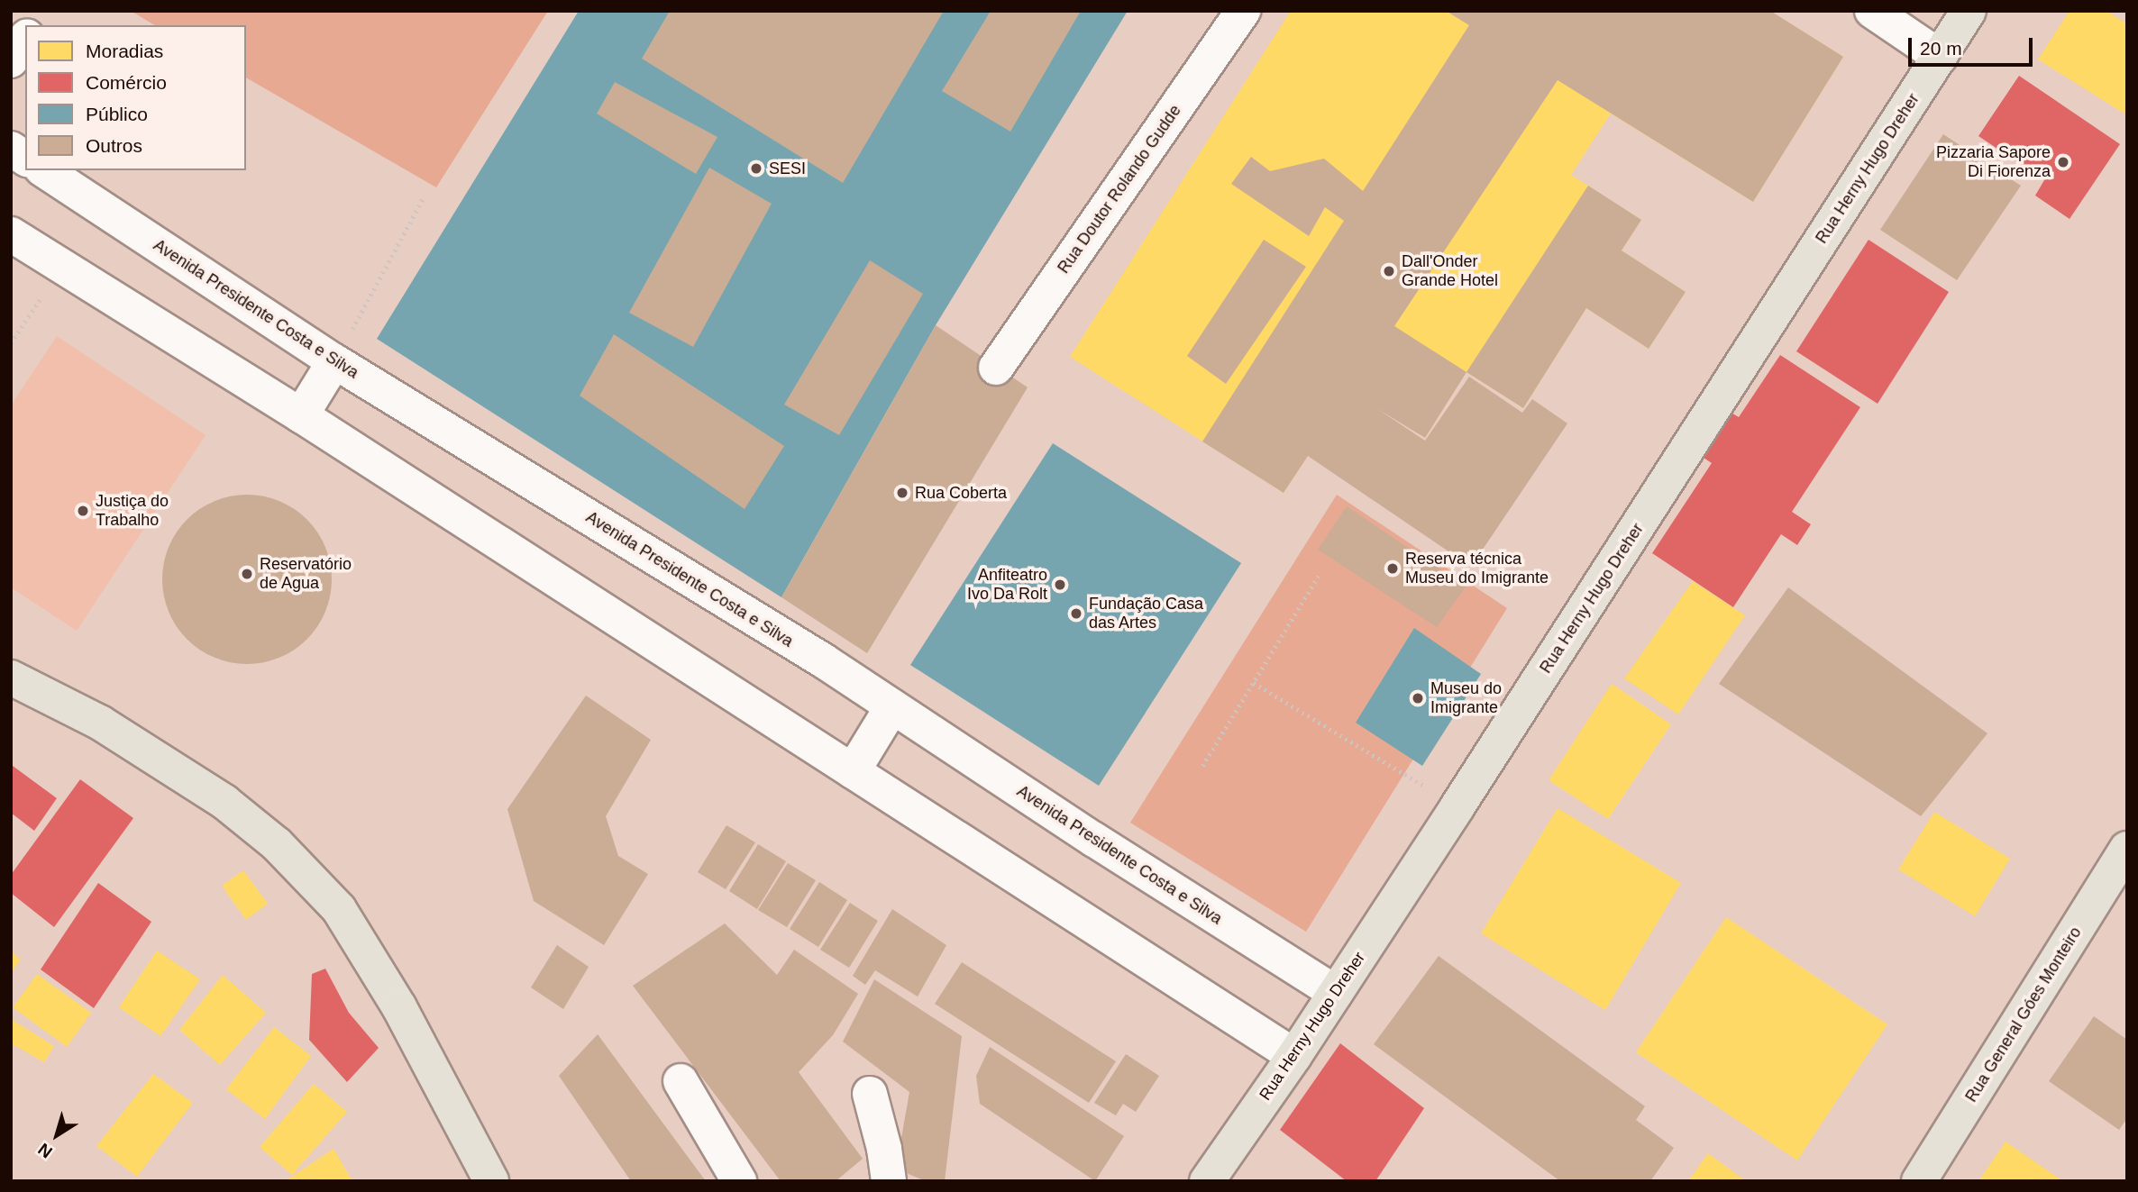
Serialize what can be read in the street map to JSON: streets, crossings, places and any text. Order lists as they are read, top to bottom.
{
  "streets": {
    "main road": ["Rua Herny Hugo Dreher", "Rua General Góes Monteiro"],
    "street": ["Rua Doutor Rolando Gudde", "Avenida Presidente Costa e Silva"]
  },
  "crossings": [
    ["Rua Herny Hugo Dreher", "Avenida Presidente Costa e Silva"]
  ],
  "places": [
    "Pizzaria Sapore Di Fiorenza",
    "SESI",
    "Dall'Onder Grande Hotel",
    "Rua Coberta",
    "Justiça do Trabalho",
    "Reserva técnica Museu do Imigrante",
    "Reservatório de Agua",
    "Anfiteatro Ivo Da Rolt",
    "Fundação Casa das Artes",
    "Museu do Imigrante"
  ],
  "legend": [
    "Moradias",
    "Comércio",
    "Público",
    "Outros"
  ],
  "scale_bar": "20 m",
  "north": "bottom left"
}
